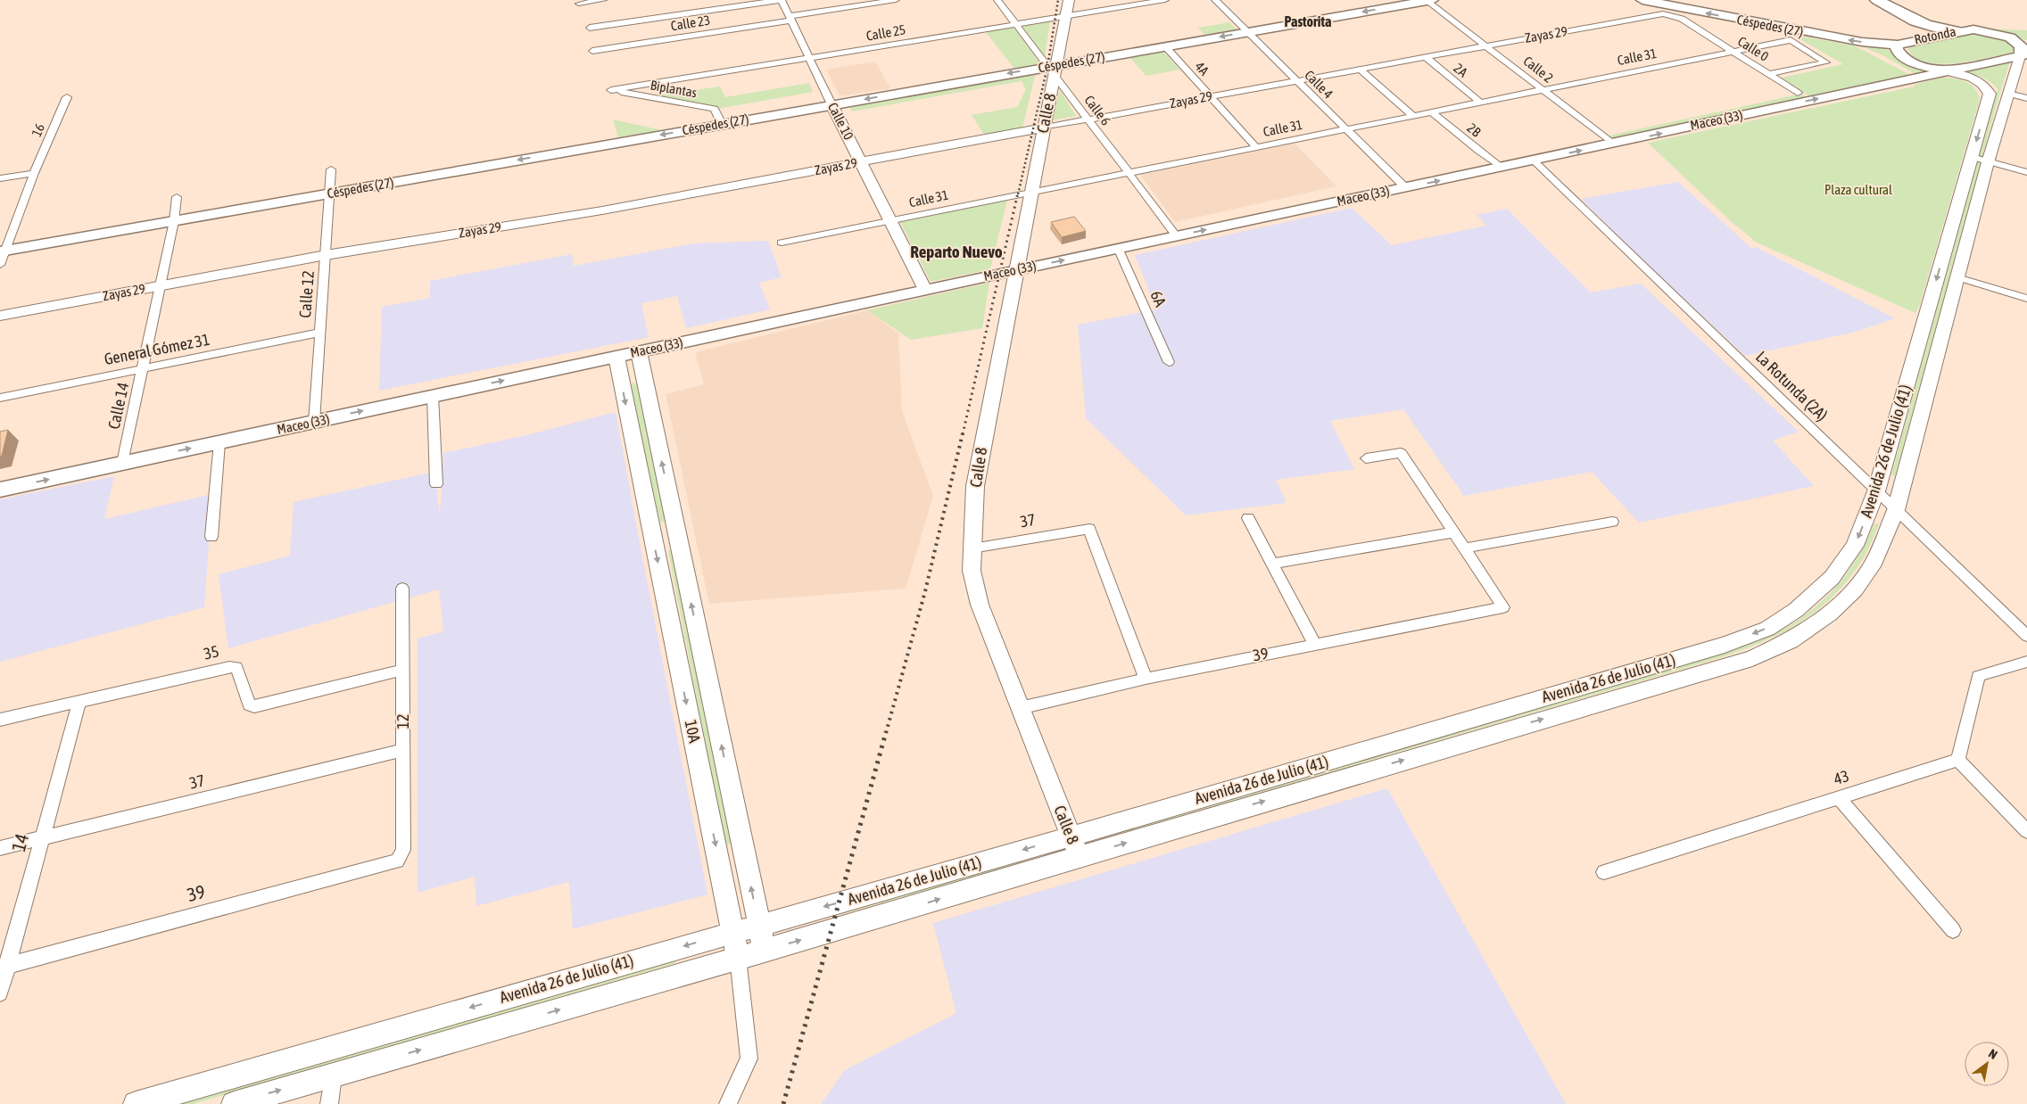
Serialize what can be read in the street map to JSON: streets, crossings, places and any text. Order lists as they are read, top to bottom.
{
  "streets": {
    "main road": [
      "Céspedes (27)",
      "Zayas 29",
      "Rotonda",
      "Calle 8",
      "Maceo (33)",
      "Calle 10",
      "Avenida 26 de Julio (41)",
      "10A"
    ],
    "street": [
      "Calle 23",
      "Calle 25",
      "Calle 0",
      "Calle 31",
      "4A",
      "Calle 2",
      "2A",
      "Calle 4",
      "Biplantas",
      "Calle 6",
      "16",
      "2B",
      "Calle 12",
      "6A",
      "General Gómez 31",
      "La Rotunda (2A)",
      "Calle 14",
      "37",
      "35",
      "39",
      "12",
      "43",
      "14"
    ]
  },
  "crossings": [
    ["Calle 23", "Calle 10"],
    ["Céspedes (27)", "Rotonda"],
    ["Céspedes (27)", "4A"],
    ["Céspedes (27)", "Calle 2"],
    ["Céspedes (27)", "Calle 4"],
    ["Céspedes (27)", "Biplantas"],
    ["Céspedes (27)", "Calle 6"],
    ["Céspedes (27)", "Calle 8"],
    ["Céspedes (27)", "Calle 10"],
    ["Céspedes (27)", "16"],
    ["Céspedes (27)", "Calle 12"],
    ["Céspedes (27)", "Calle 14"],
    ["Calle 25", "Biplantas"],
    ["Calle 25", "Calle 6"],
    ["Calle 25", "Calle 8"],
    ["Calle 25", "Calle 10"],
    ["Zayas 29", "Calle 0"],
    ["Zayas 29", "4A"],
    ["Zayas 29", "Calle 2"],
    ["Zayas 29", "2A"],
    ["Zayas 29", "Calle 4"],
    ["Zayas 29", "Calle 6"],
    ["Zayas 29", "Calle 8"],
    ["Zayas 29", "Calle 10"],
    ["Zayas 29", "Calle 12"],
    ["Zayas 29", "Calle 14"],
    ["Rotonda", "Maceo (33)"],
    ["Rotonda", "Avenida 26 de Julio (41)"],
    ["Calle 0", "Calle 31"],
    ["Calle 31", "4A"],
    ["Calle 31", "Calle 2"],
    ["Calle 31", "2A"],
    ["Calle 31", "Calle 4"],
    ["Calle 31", "Calle 6"],
    ["Calle 31", "Calle 8"],
    ["Calle 31", "Calle 10"],
    ["Calle 31", "2B"],
    ["Calle 2", "Maceo (33)"],
    ["Calle 4", "Maceo (33)"],
    ["Calle 6", "Calle 8"],
    ["Calle 6", "Maceo (33)"],
    ["Calle 8", "Maceo (33)"],
    ["Calle 8", "Avenida 26 de Julio (41)"],
    ["Calle 8", "37"],
    ["Calle 8", "39"],
    ["Maceo (33)", "Calle 10"],
    ["Maceo (33)", "2B"],
    ["Maceo (33)", "Calle 12"],
    ["Maceo (33)", "6A"],
    ["Maceo (33)", "La Rotunda (2A)"],
    ["Maceo (33)", "Calle 14"],
    ["Maceo (33)", "Avenida 26 de Julio (41)"],
    ["Maceo (33)", "10A"],
    ["Calle 12", "General Gómez 31"],
    ["General Gómez 31", "Calle 14"],
    ["La Rotunda (2A)", "Avenida 26 de Julio (41)"],
    ["Avenida 26 de Julio (41)", "10A"],
    ["37", "39"],
    ["37", "12"],
    ["37", "14"],
    ["35", "12"],
    ["35", "14"],
    ["39", "12"],
    ["39", "14"]
  ],
  "one_way": ["Céspedes (27)", "Maceo (33)"],
  "districts": ["Pastorita", "Reparto Nuevo"],
  "parks": ["Plaza cultural"],
  "north": "top right"
}
